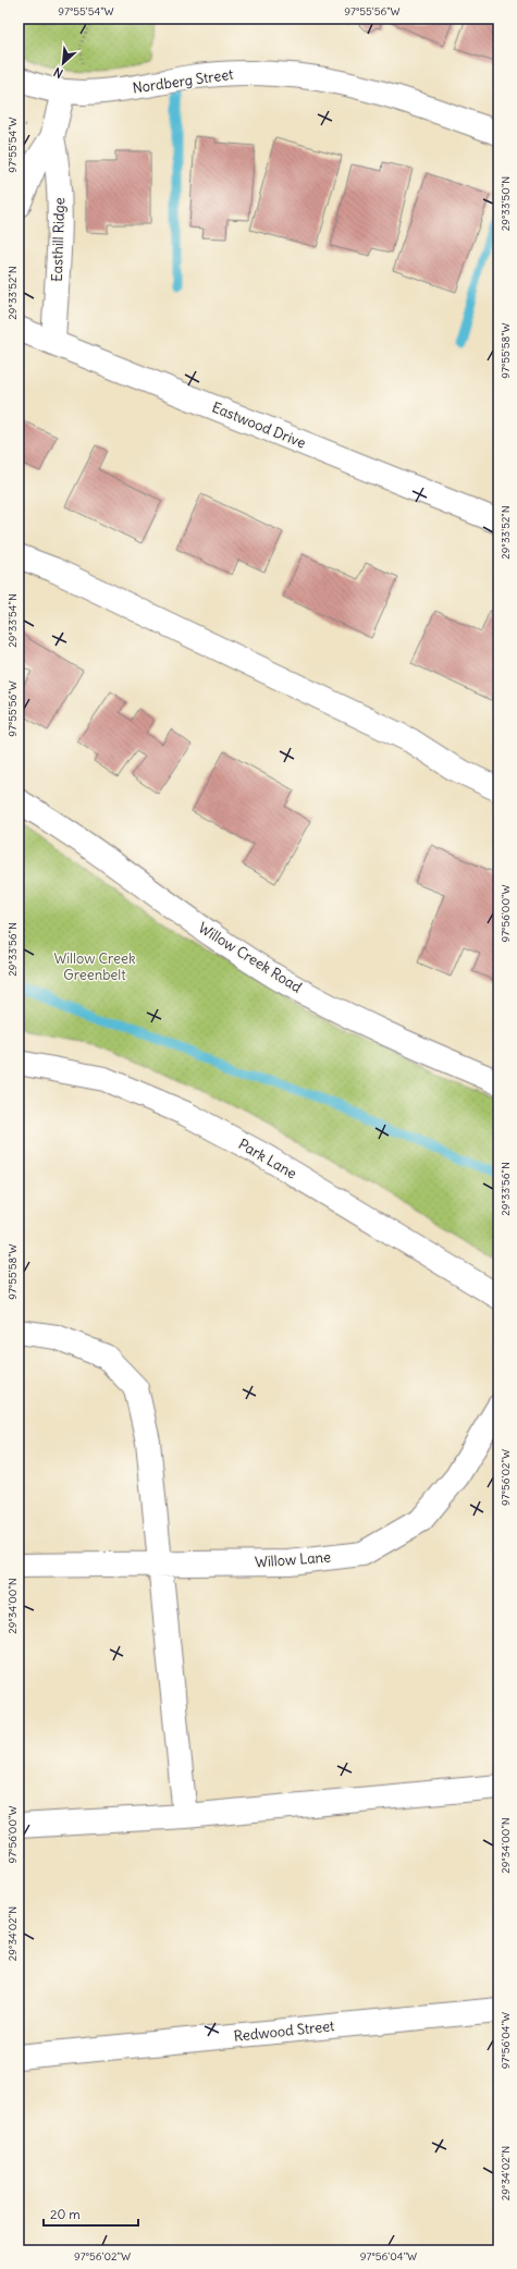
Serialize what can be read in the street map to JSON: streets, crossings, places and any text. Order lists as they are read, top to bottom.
{
  "streets": {
    "street": [
      "Nordberg Street",
      "Easthill Ridge",
      "Eastwood Drive",
      "Willow Creek Road",
      "Park Lane",
      "Willow Lane",
      "Redwood Street"
    ]
  },
  "crossings": [
    ["Nordberg Street", "Easthill Ridge"],
    ["Easthill Ridge", "Eastwood Drive"]
  ],
  "parks": ["Willow Creek Greenbelt"],
  "scale_bar": "20 m",
  "north": "bottom left",
  "coordinates": [
    "97°55'54\"W",
    "97°55'56\"W",
    "29°33'50\"N",
    "29°33'52\"N",
    "97°55'58\"W",
    "29°33'54\"N",
    "97°56'00\"W",
    "29°33'56\"N",
    "97°56'02\"W",
    "29°34'00\"N",
    "29°34'02\"N",
    "97°56'04\"W"
  ]
}
